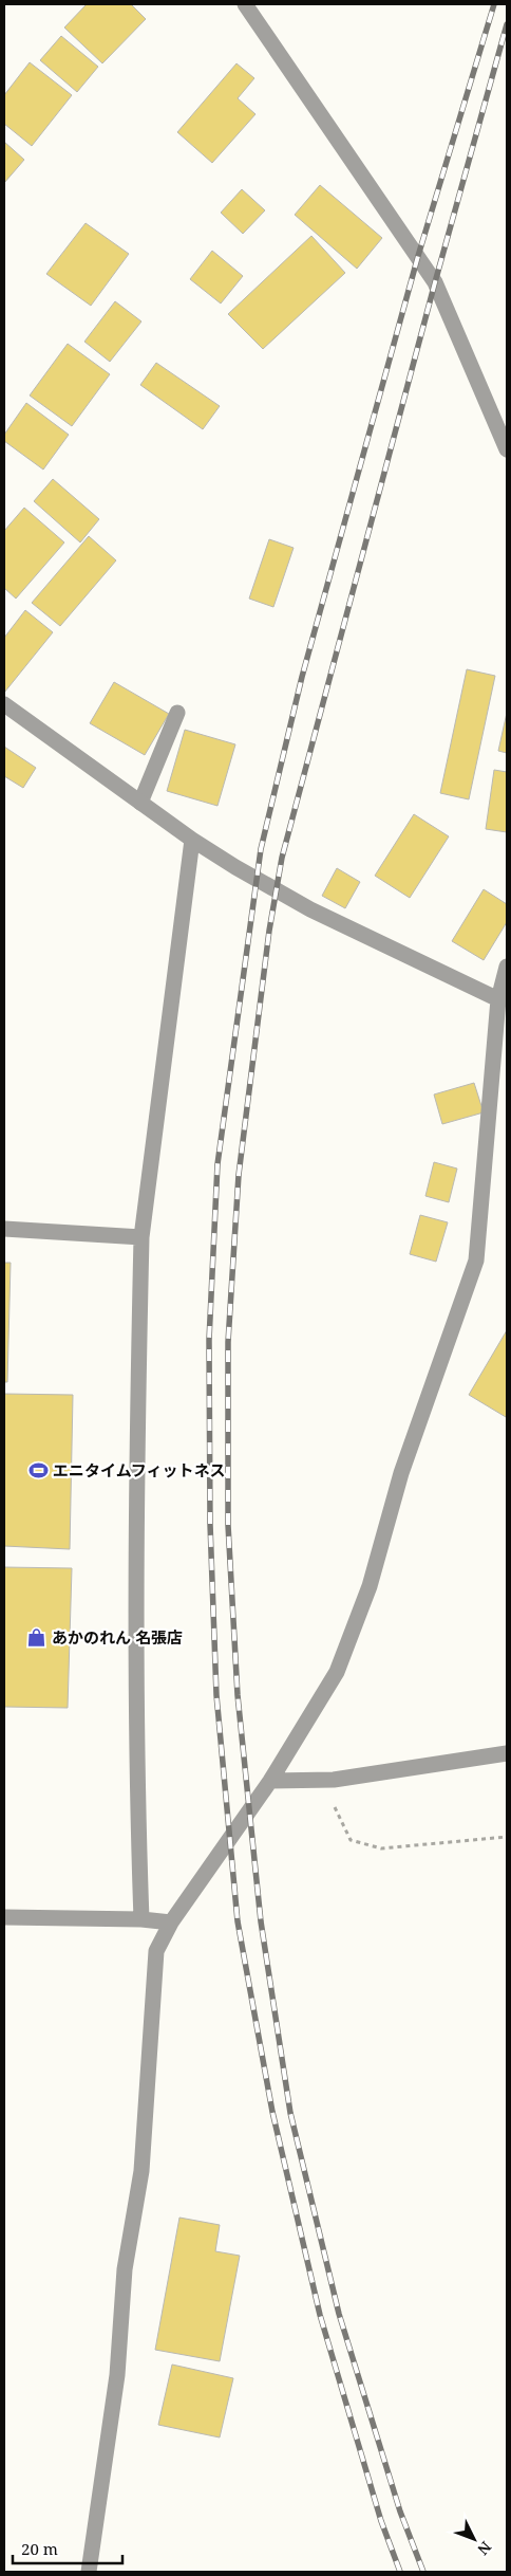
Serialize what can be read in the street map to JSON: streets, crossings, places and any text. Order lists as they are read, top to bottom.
{
  "places": {
    "sports": ["エニタイムフィットネス"],
    "shop": ["あかのれん 名張店"]
  },
  "scale_bar": "20 m",
  "north": "bottom right"
}
